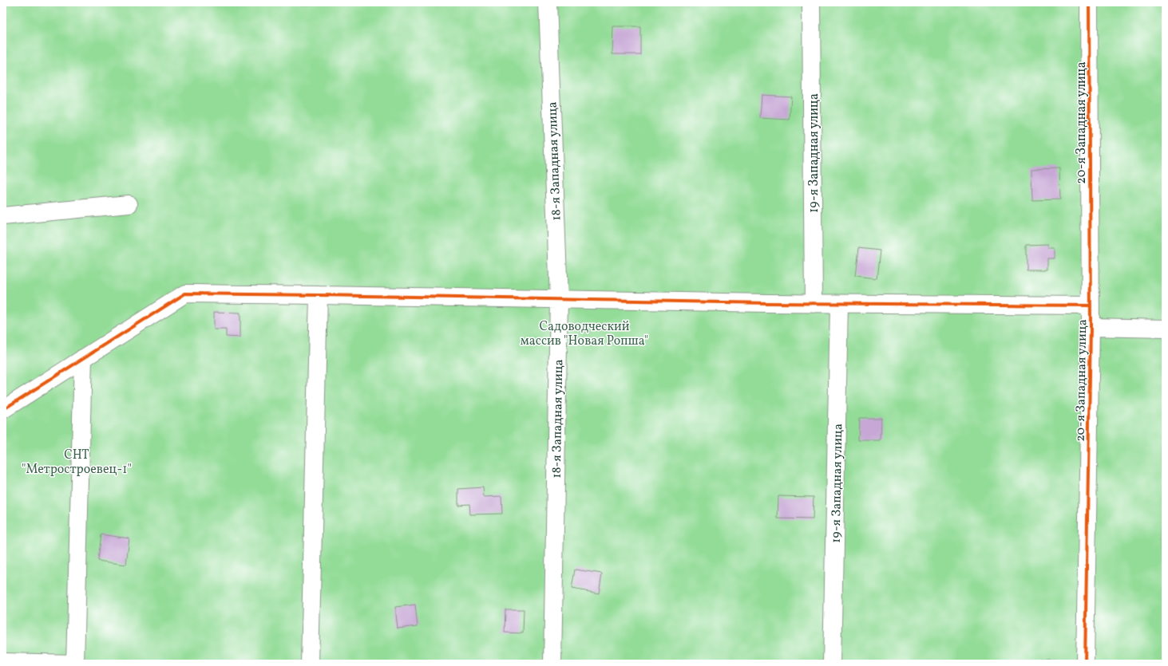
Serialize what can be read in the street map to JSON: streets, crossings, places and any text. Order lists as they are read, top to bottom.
{
  "streets": {
    "street": ["20-я Западная улица", "19-я Западная улица", "18-я Западная улица"]
  },
  "parks": ["Садоводческий массив \"Новая Ропша\"", "СНТ \"Метростроевец-1\""]
}
